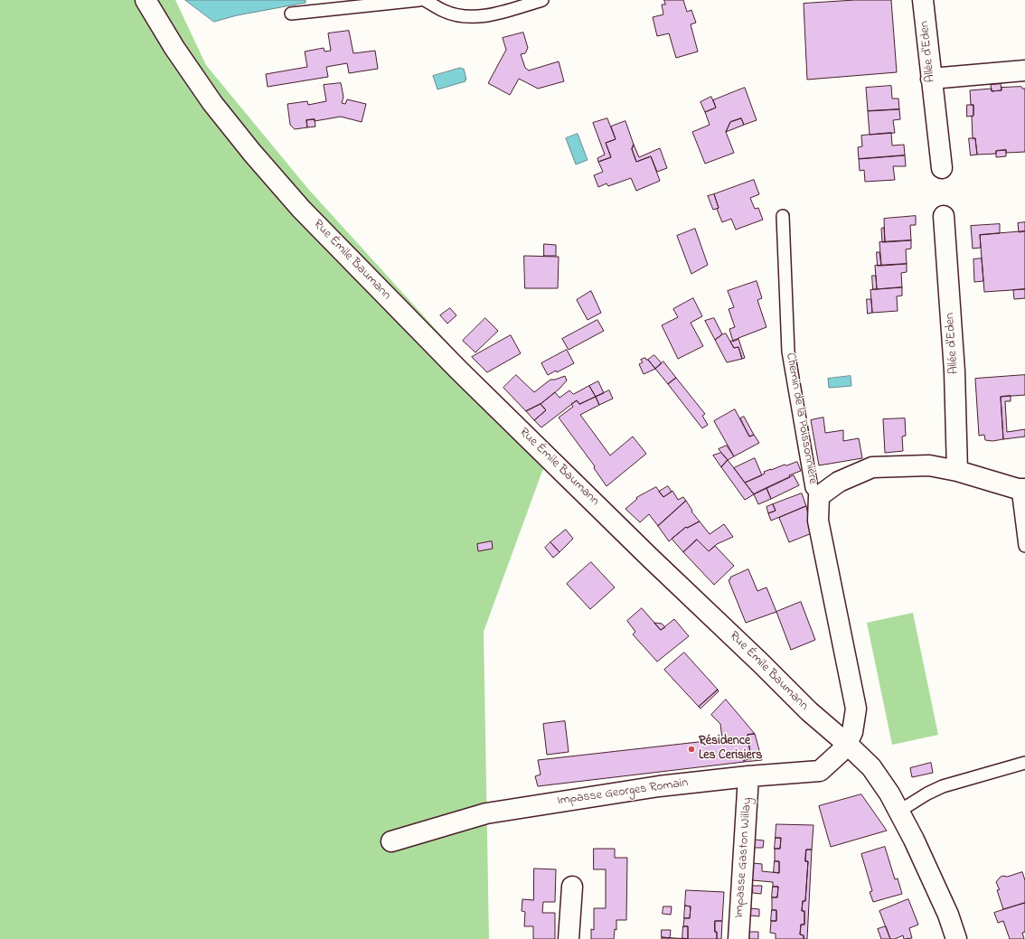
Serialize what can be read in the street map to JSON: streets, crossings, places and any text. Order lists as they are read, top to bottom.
{
  "streets": {
    "street": [
      "Allée d'Eden",
      "Rue Émile Baumann",
      "Chemin de la Poissonnière",
      "Impasse Georges Romain",
      "Impasse Gaston Willay"
    ]
  },
  "crossings": [
    ["Rue Émile Baumann", "Chemin de la Poissonnière"],
    ["Rue Émile Baumann", "Impasse Georges Romain"],
    ["Chemin de la Poissonnière", "Impasse Georges Romain"],
    ["Impasse Georges Romain", "Impasse Gaston Willay"]
  ],
  "places": ["Résidence Les Cerisiers"]
}
